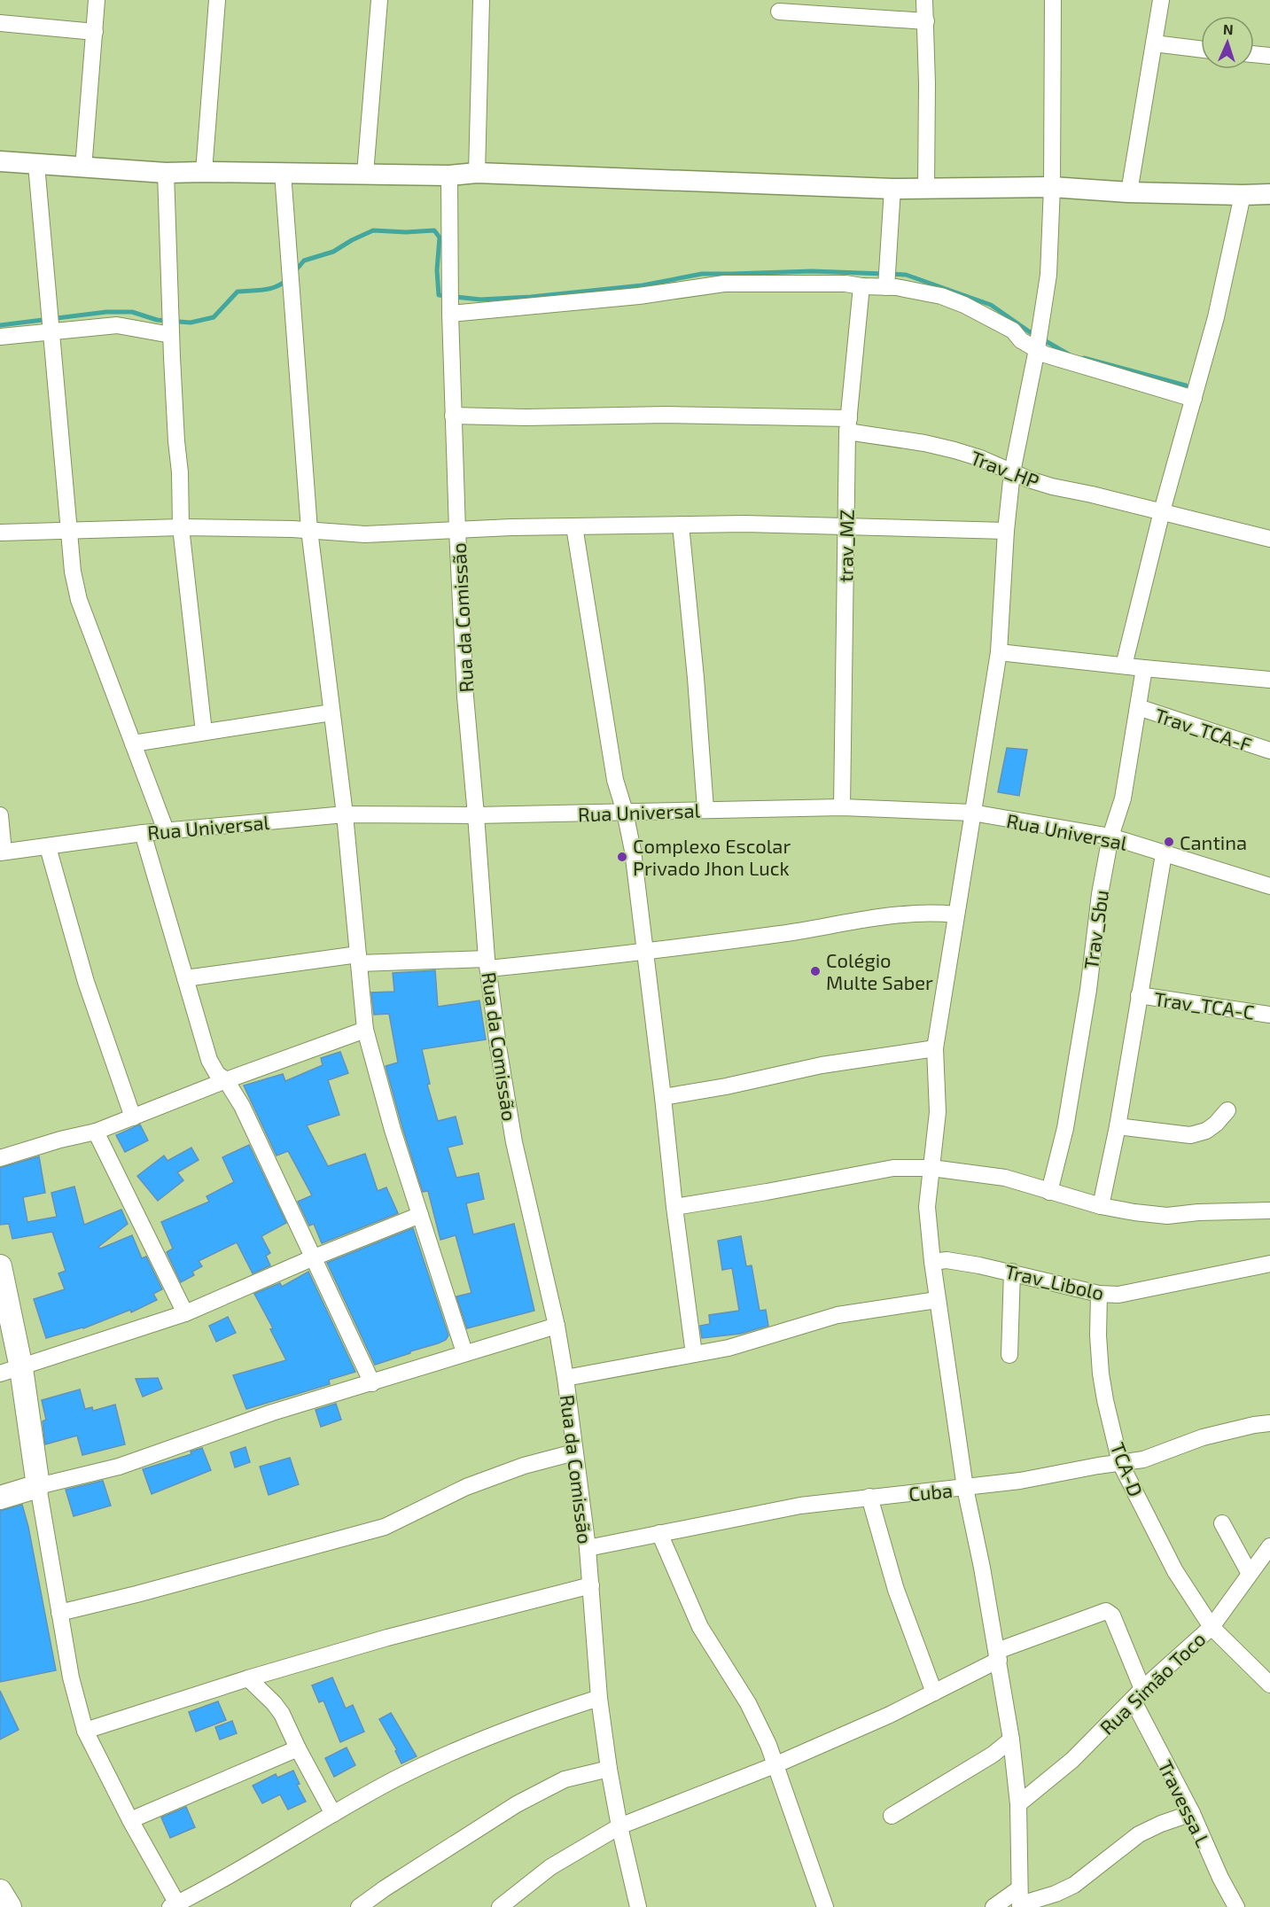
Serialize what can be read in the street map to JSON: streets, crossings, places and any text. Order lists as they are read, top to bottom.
{
  "streets": {
    "street": [
      "Trav_HP",
      "trav_MZ",
      "Rua da Comissão",
      "Trav_TCA-F",
      "Rua Universal",
      "Trav_Sbu",
      "Trav_TCA-C",
      "Trav_Libolo",
      "TCA-D",
      "Cuba",
      "Rua Simão Toco",
      "Travessa L"
    ]
  },
  "crossings": [
    ["Trav_HP", "trav_MZ"],
    ["Trav_HP", "Rua da Comissão"],
    ["trav_MZ", "Rua Universal"],
    ["Rua da Comissão", "Rua Universal"],
    ["Rua da Comissão", "Cuba"],
    ["Trav_TCA-F", "Trav_Sbu"],
    ["Rua Universal", "Trav_Sbu"],
    ["Trav_Libolo", "TCA-D"],
    ["TCA-D", "Cuba"],
    ["TCA-D", "Rua Simão Toco"],
    ["Rua Simão Toco", "Travessa L"]
  ],
  "places": ["Cantina", "Complexo Escolar Privado Jhon Luck", "Colégio Multe Saber"],
  "north": "top"
}
